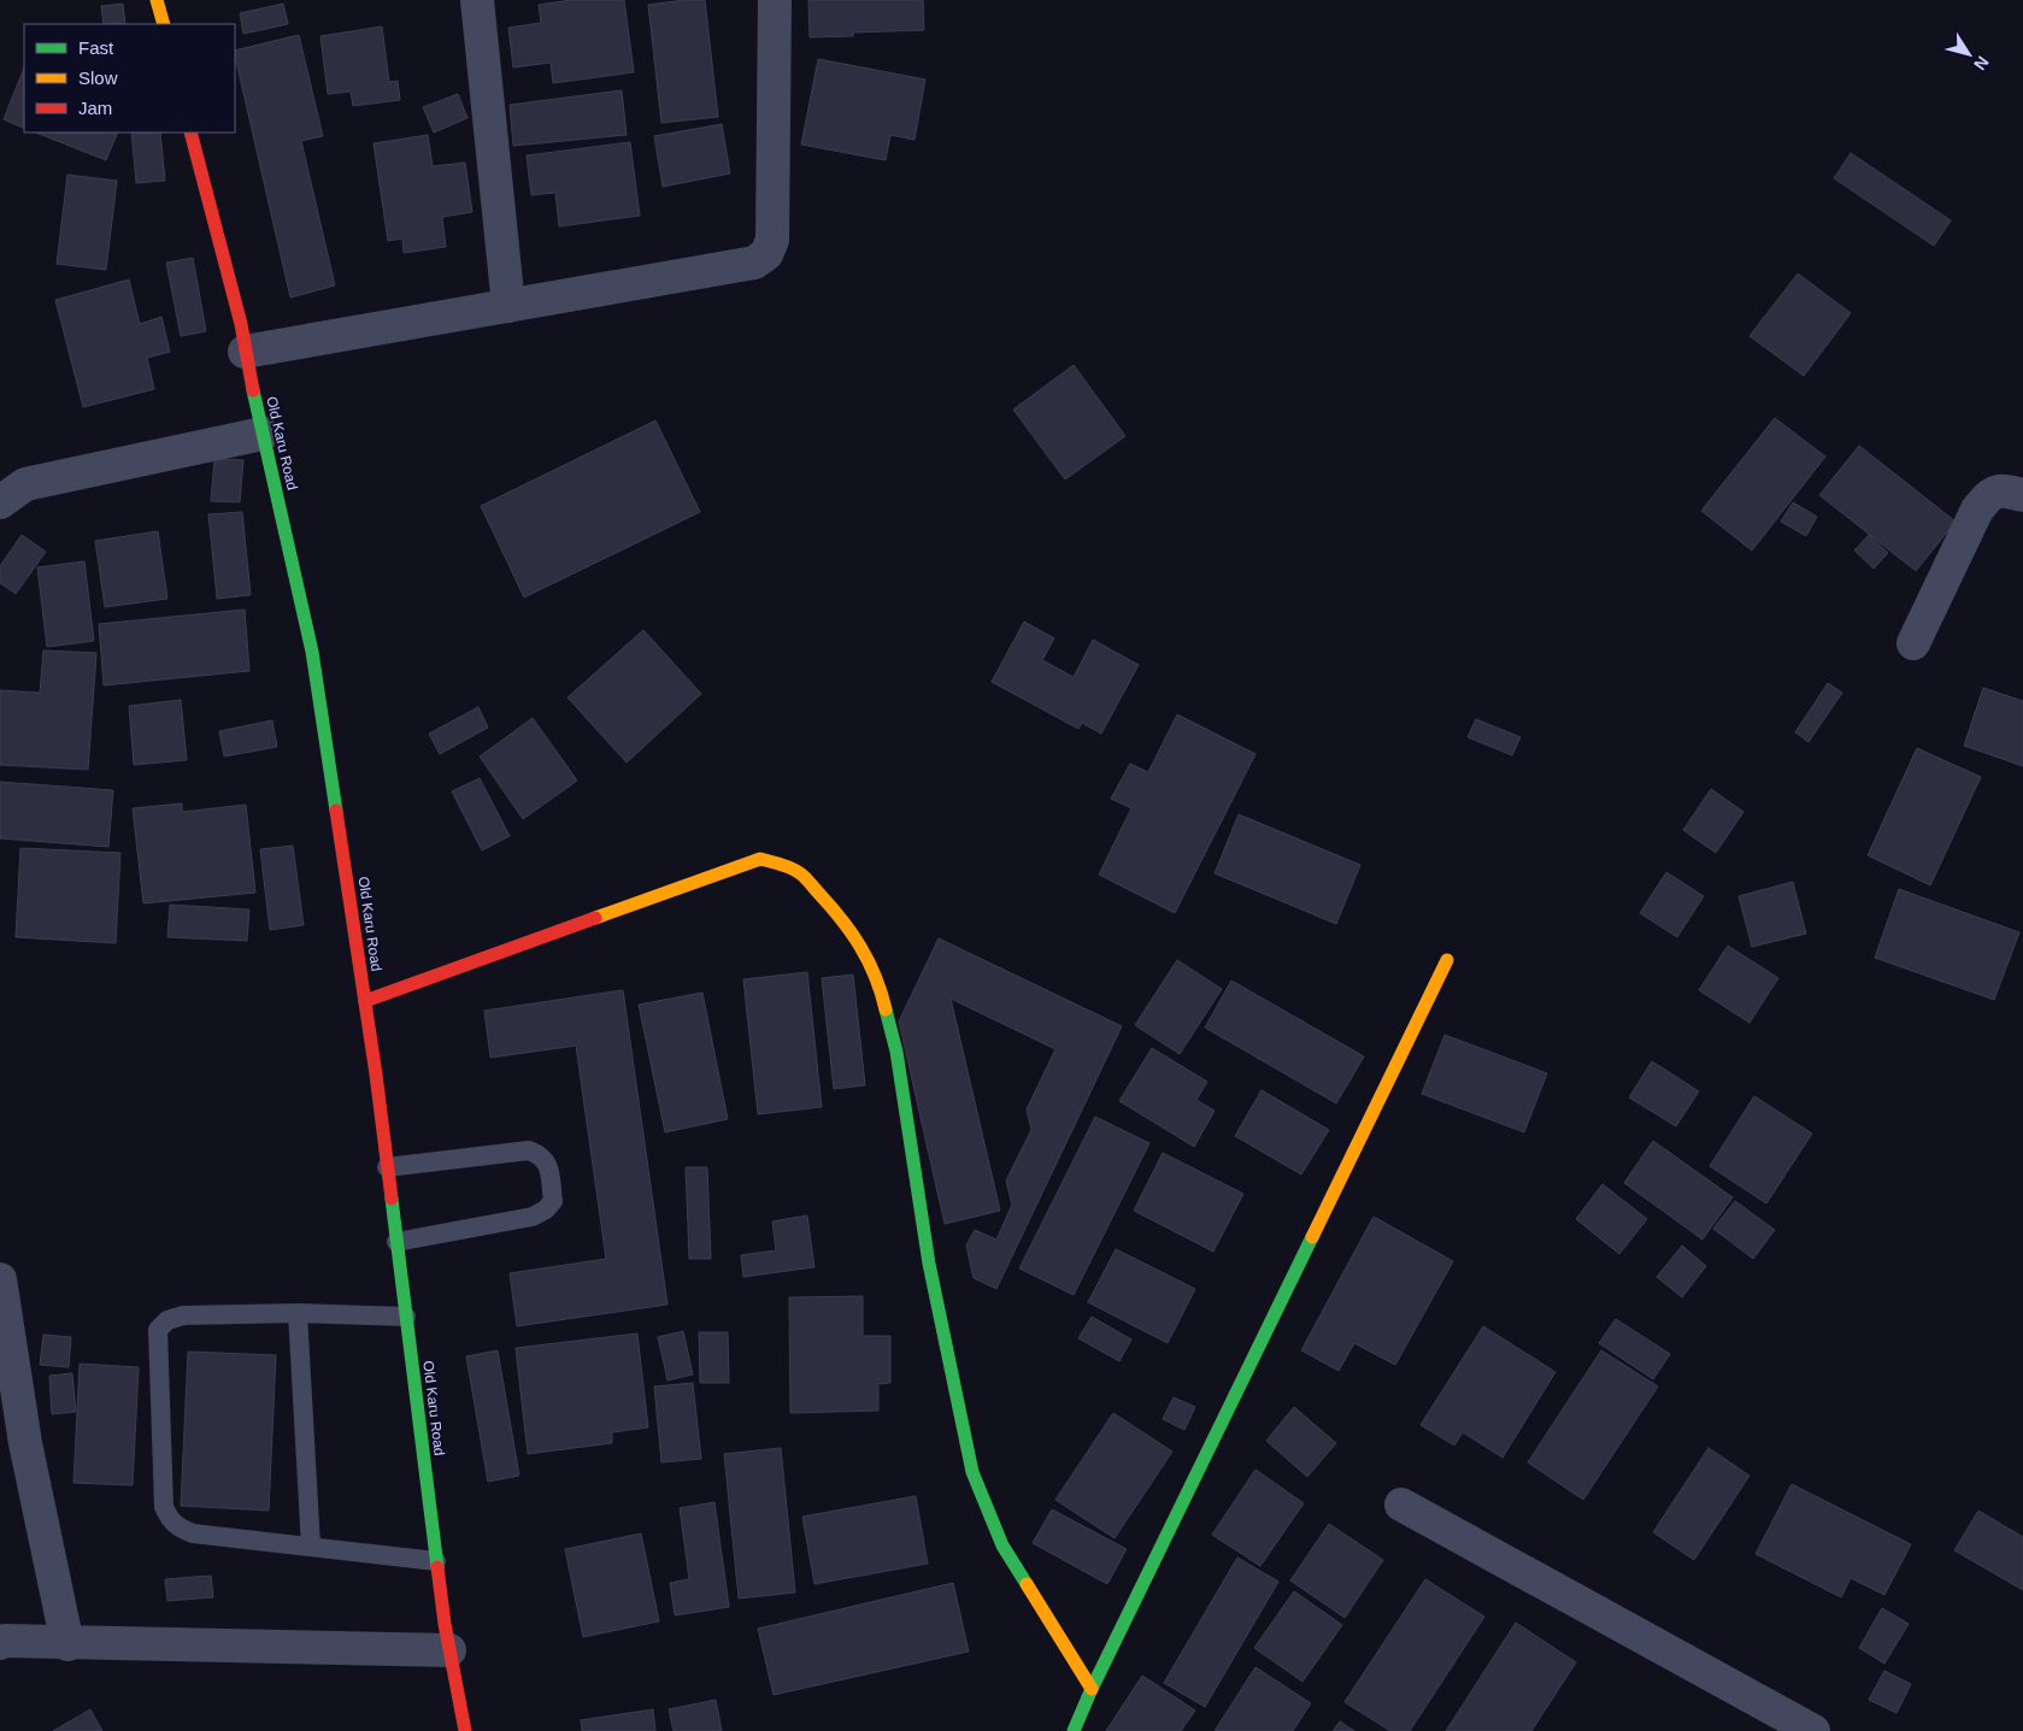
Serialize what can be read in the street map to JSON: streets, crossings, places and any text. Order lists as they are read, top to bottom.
{
  "streets": {
    "street": ["Old Karu Road"]
  },
  "legend": ["Fast", "Slow", "Jam"],
  "north": "bottom right"
}
